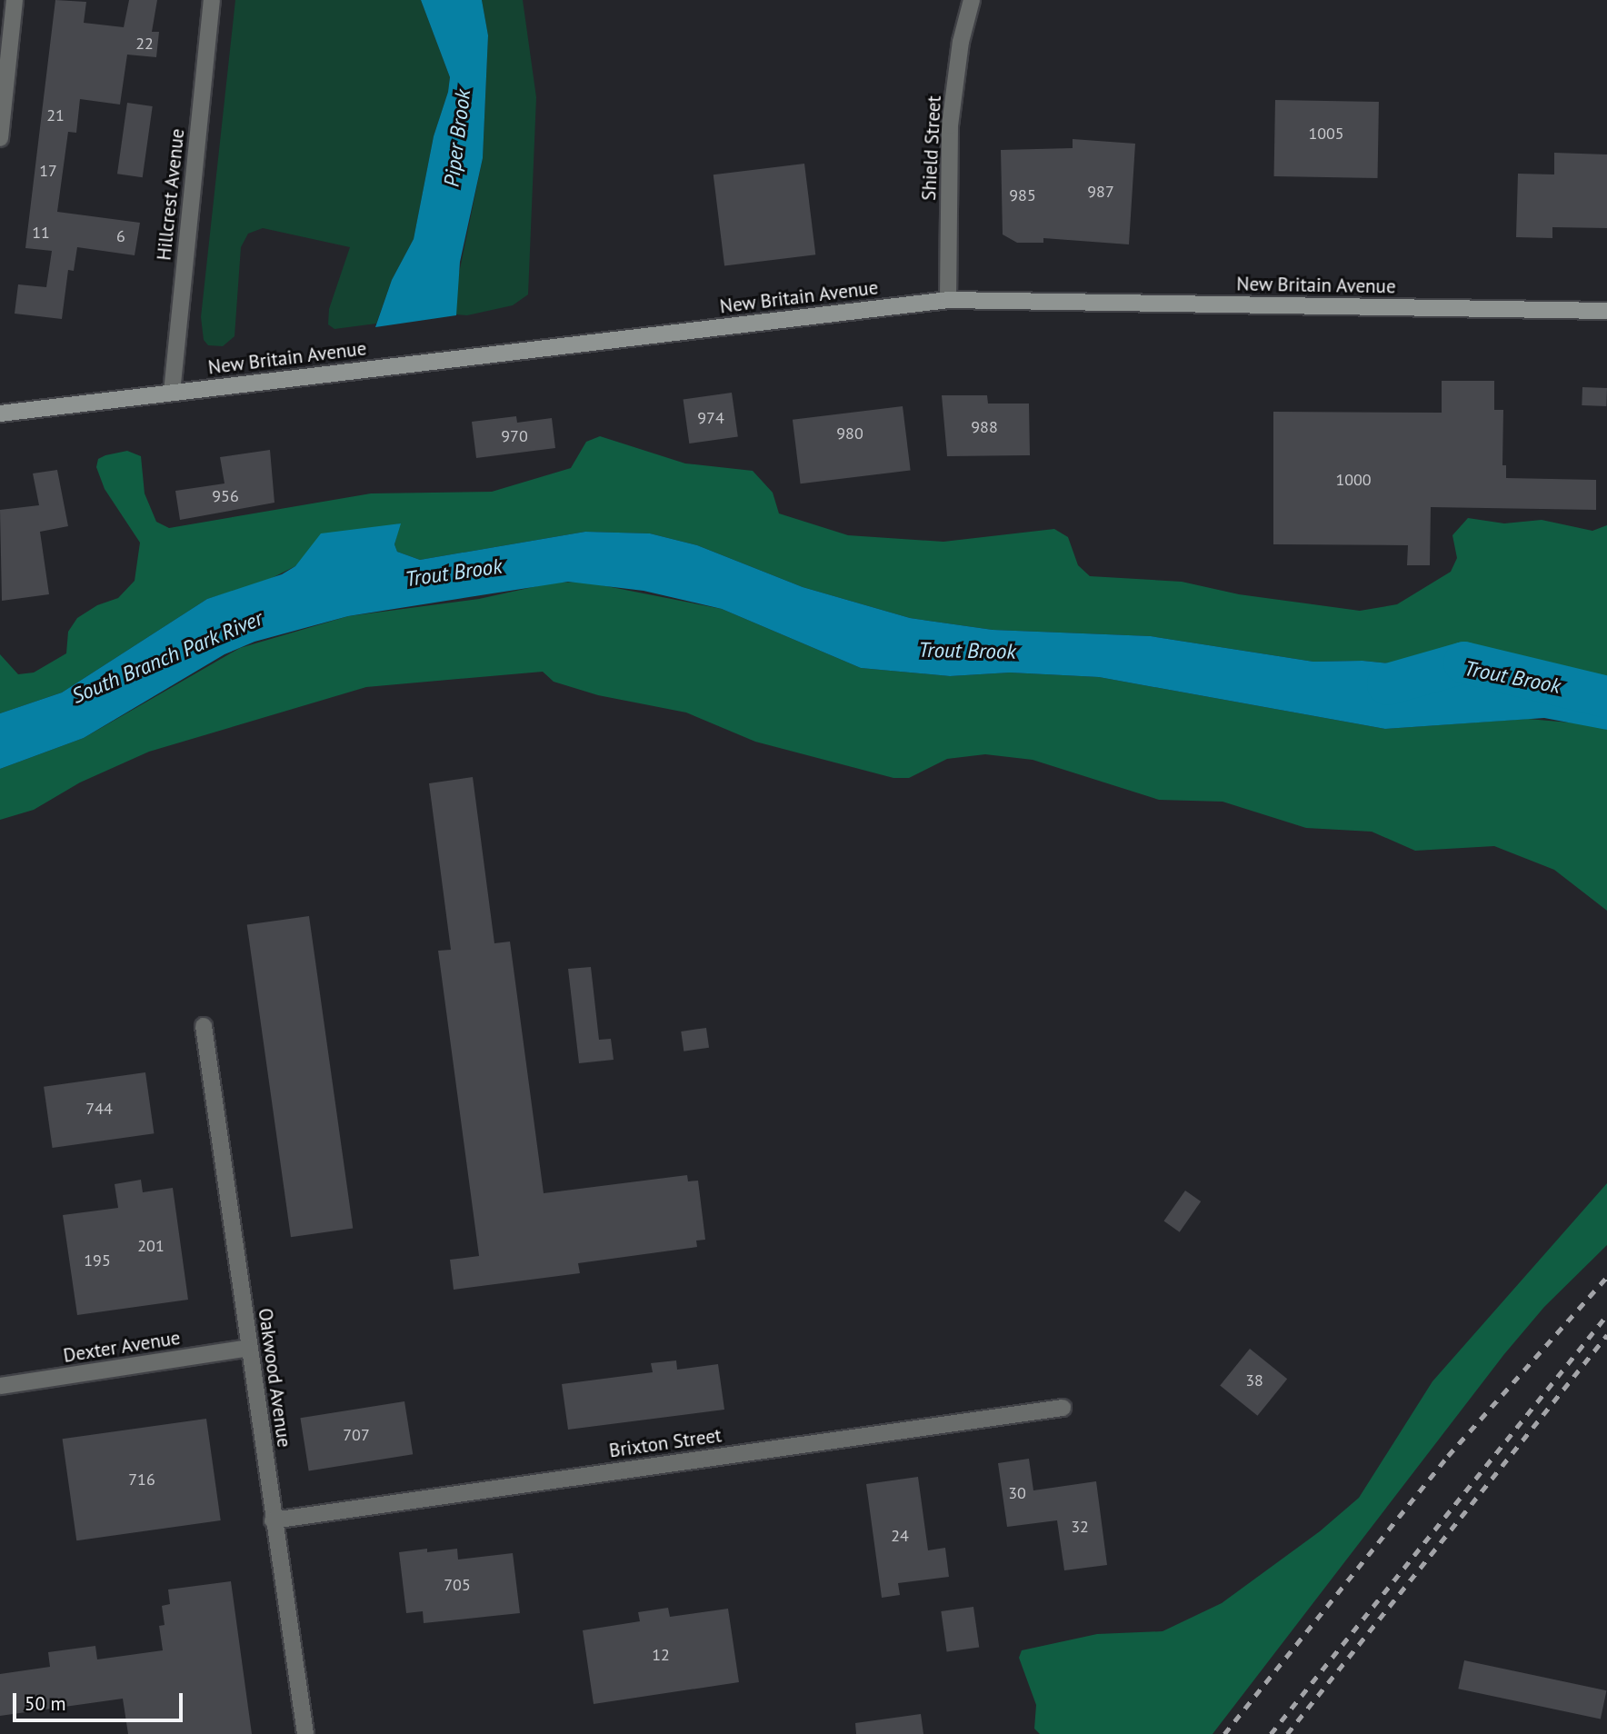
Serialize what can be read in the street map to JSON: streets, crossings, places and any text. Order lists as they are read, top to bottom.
{
  "streets": {
    "main road": ["New Britain Avenue"],
    "street": [
      "Shield Street",
      "Hillcrest Avenue",
      "Dexter Avenue",
      "Oakwood Avenue",
      "Brixton Street"
    ]
  },
  "crossings": [
    ["Shield Street", "New Britain Avenue"],
    ["Hillcrest Avenue", "New Britain Avenue"],
    ["Dexter Avenue", "Oakwood Avenue"],
    ["Oakwood Avenue", "Brixton Street"]
  ],
  "water": ["Piper Brook", "Trout Brook", "South Branch Park River"],
  "house_numbers": [
    "22",
    "21",
    "1005",
    "17",
    "987",
    "985",
    "11",
    "6",
    "974",
    "988",
    "980",
    "970",
    "1000",
    "956",
    "744",
    "201",
    "195",
    "38",
    "707",
    "716",
    "30",
    "32",
    "24",
    "705",
    "12"
  ],
  "scale_bar": "50 m"
}
